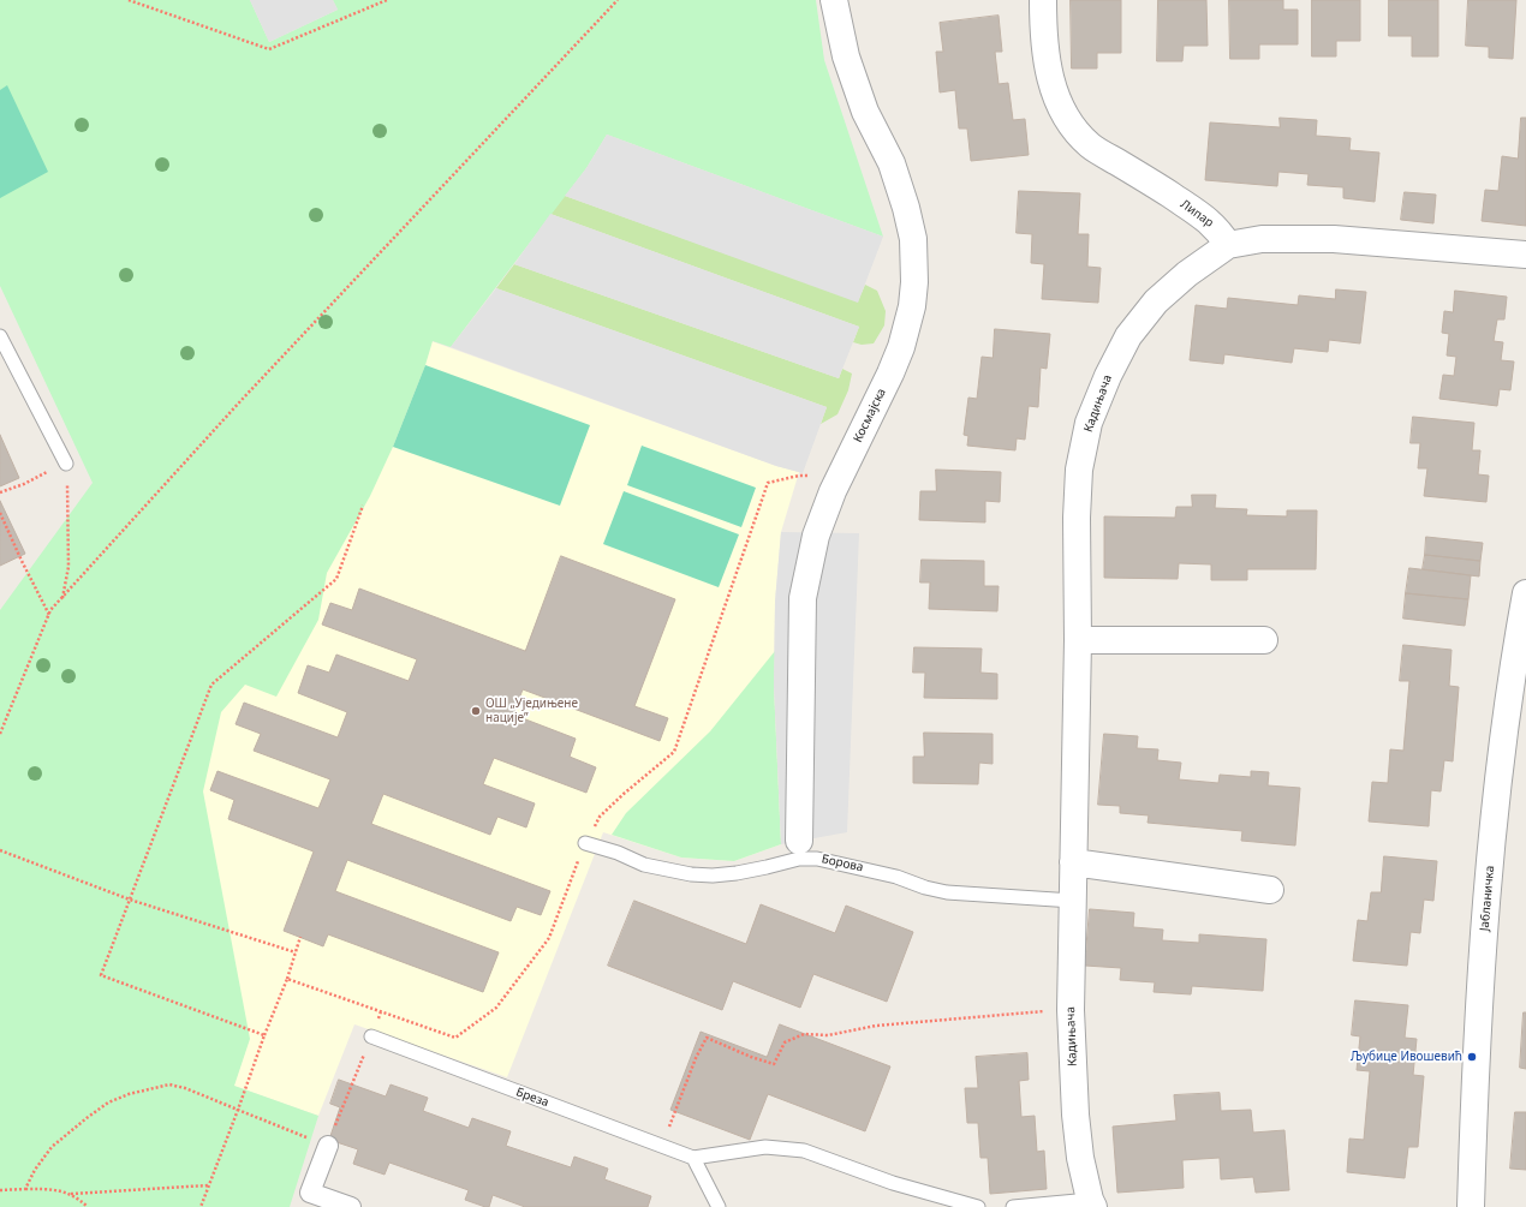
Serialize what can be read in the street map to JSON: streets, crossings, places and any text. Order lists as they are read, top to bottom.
{
  "streets": {
    "street": [
      "Липар",
      "Кадињача",
      "Космајска",
      "Јабланичка"
    ],
    "lane": ["Борова", "Бреза"]
  },
  "crossings": [
    ["Липар", "Кадињача"],
    ["Кадињача", "Борова"]
  ],
  "places": ["ОШ „Уједињене нације”", "Љубице Ивошевић"]
}
